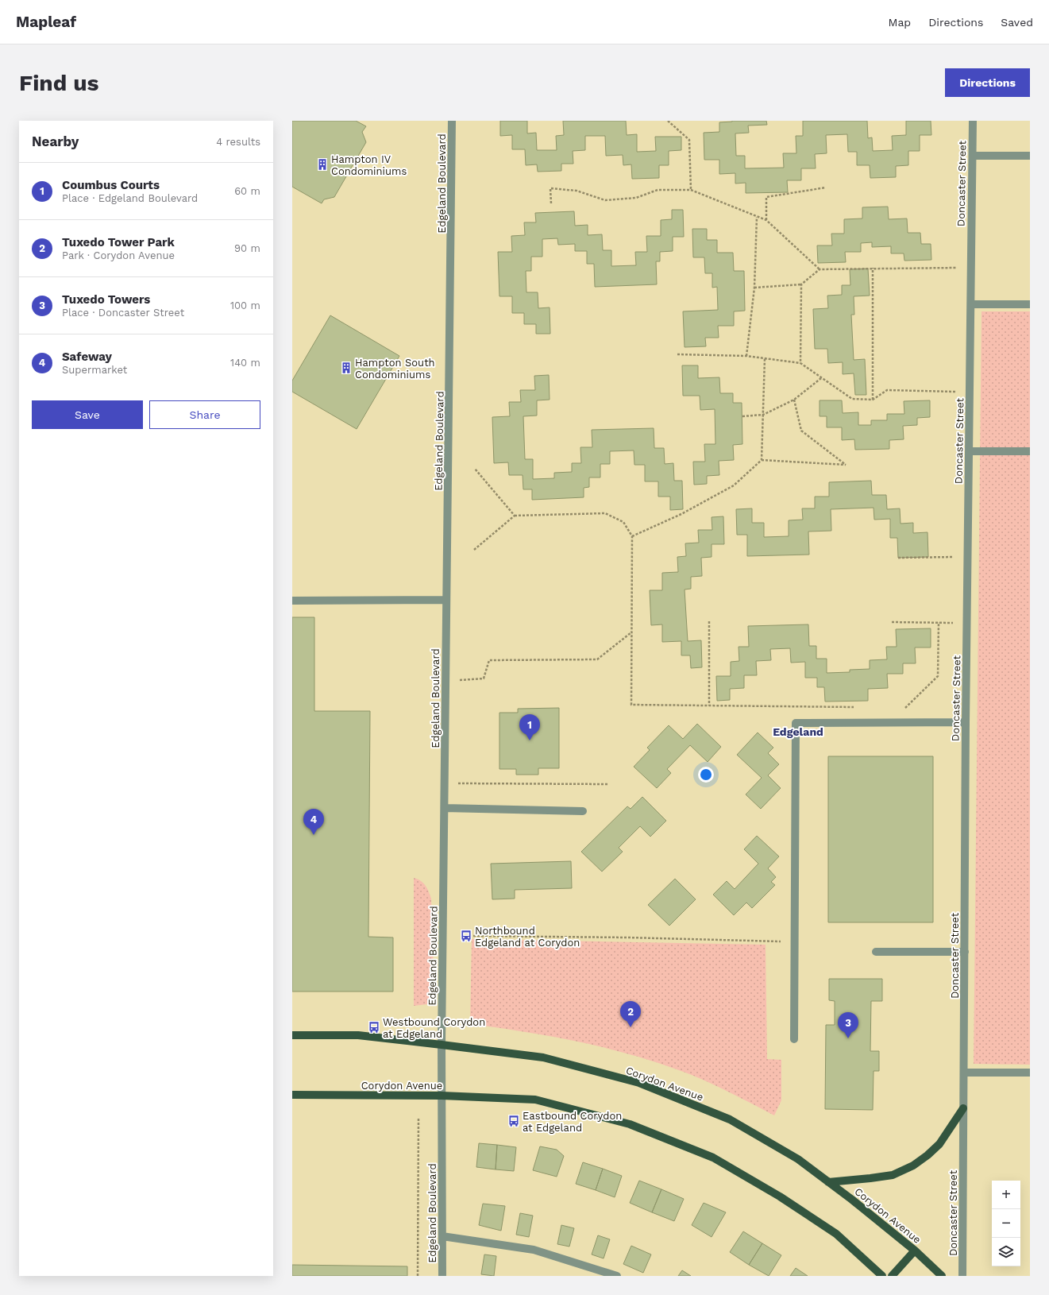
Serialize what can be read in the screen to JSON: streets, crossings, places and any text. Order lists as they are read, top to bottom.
{
  "streets": {
    "main road": ["Corydon Avenue"],
    "street": ["Edgeland Boulevard", "Doncaster Street"]
  },
  "crossings": [
    ["Edgeland Boulevard", "Corydon Avenue"]
  ],
  "districts": ["Edgeland"],
  "places": {
    "building": ["Hampton IV Condominiums", "Hampton South Condominiums"],
    "bus stop": ["Northbound Edgeland at Corydon", "Westbound Corydon at Edgeland", "Eastbound Corydon at Edgeland"]
  },
  "page": {
    "header": "Mapleaf",
    "nav": ["Map", "Directions", "Saved"],
    "buttons": [
      "Directions",
      ["Save", "Share"]
    ],
    "title": "Find us",
    "heading": ["Nearby", "4 results"],
    "list": [
      {
        "mark": "1",
        "name": "Coumbus Courts",
        "note": "Place · Edgeland Boulevard",
        "value": "60 m"
      },
      {
        "mark": "2",
        "name": "Tuxedo Tower Park",
        "note": "Park · Corydon Avenue",
        "value": "90 m"
      },
      {
        "mark": "3",
        "name": "Tuxedo Towers",
        "note": "Place · Doncaster Street",
        "value": "100 m"
      },
      {
        "mark": "4",
        "name": "Safeway",
        "note": "Supermarket",
        "value": "140 m"
      }
    ],
    "pins": [
      "1",
      "4",
      "2",
      "3"
    ],
    "map_buttons": ["+", "−"]
  }
}
